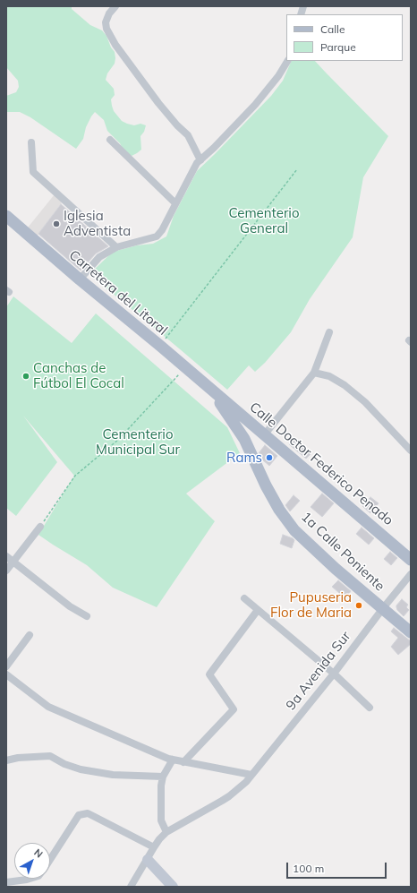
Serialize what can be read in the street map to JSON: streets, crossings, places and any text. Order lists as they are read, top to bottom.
{
  "streets": {
    "main road": ["Carretera del Litoral", "Calle Doctor Federico Penado", "1a Calle Poniente"],
    "street": ["9a Avenida Sur"]
  },
  "crossings": [
    ["Carretera del Litoral", "Calle Doctor Federico Penado"],
    ["Carretera del Litoral", "1a Calle Poniente"],
    ["Calle Doctor Federico Penado", "1a Calle Poniente"],
    ["1a Calle Poniente", "9a Avenida Sur"]
  ],
  "parks": ["Cementerio General", "Cementerio Municipal Sur"],
  "places": [
    "Iglesia Adventista",
    "Canchas de Fútbol El Cocal",
    "Rams",
    "Pupuseria Flor de Maria"
  ],
  "legend": ["Calle", "Parque"],
  "scale_bar": "100 m",
  "north": "top right"
}
